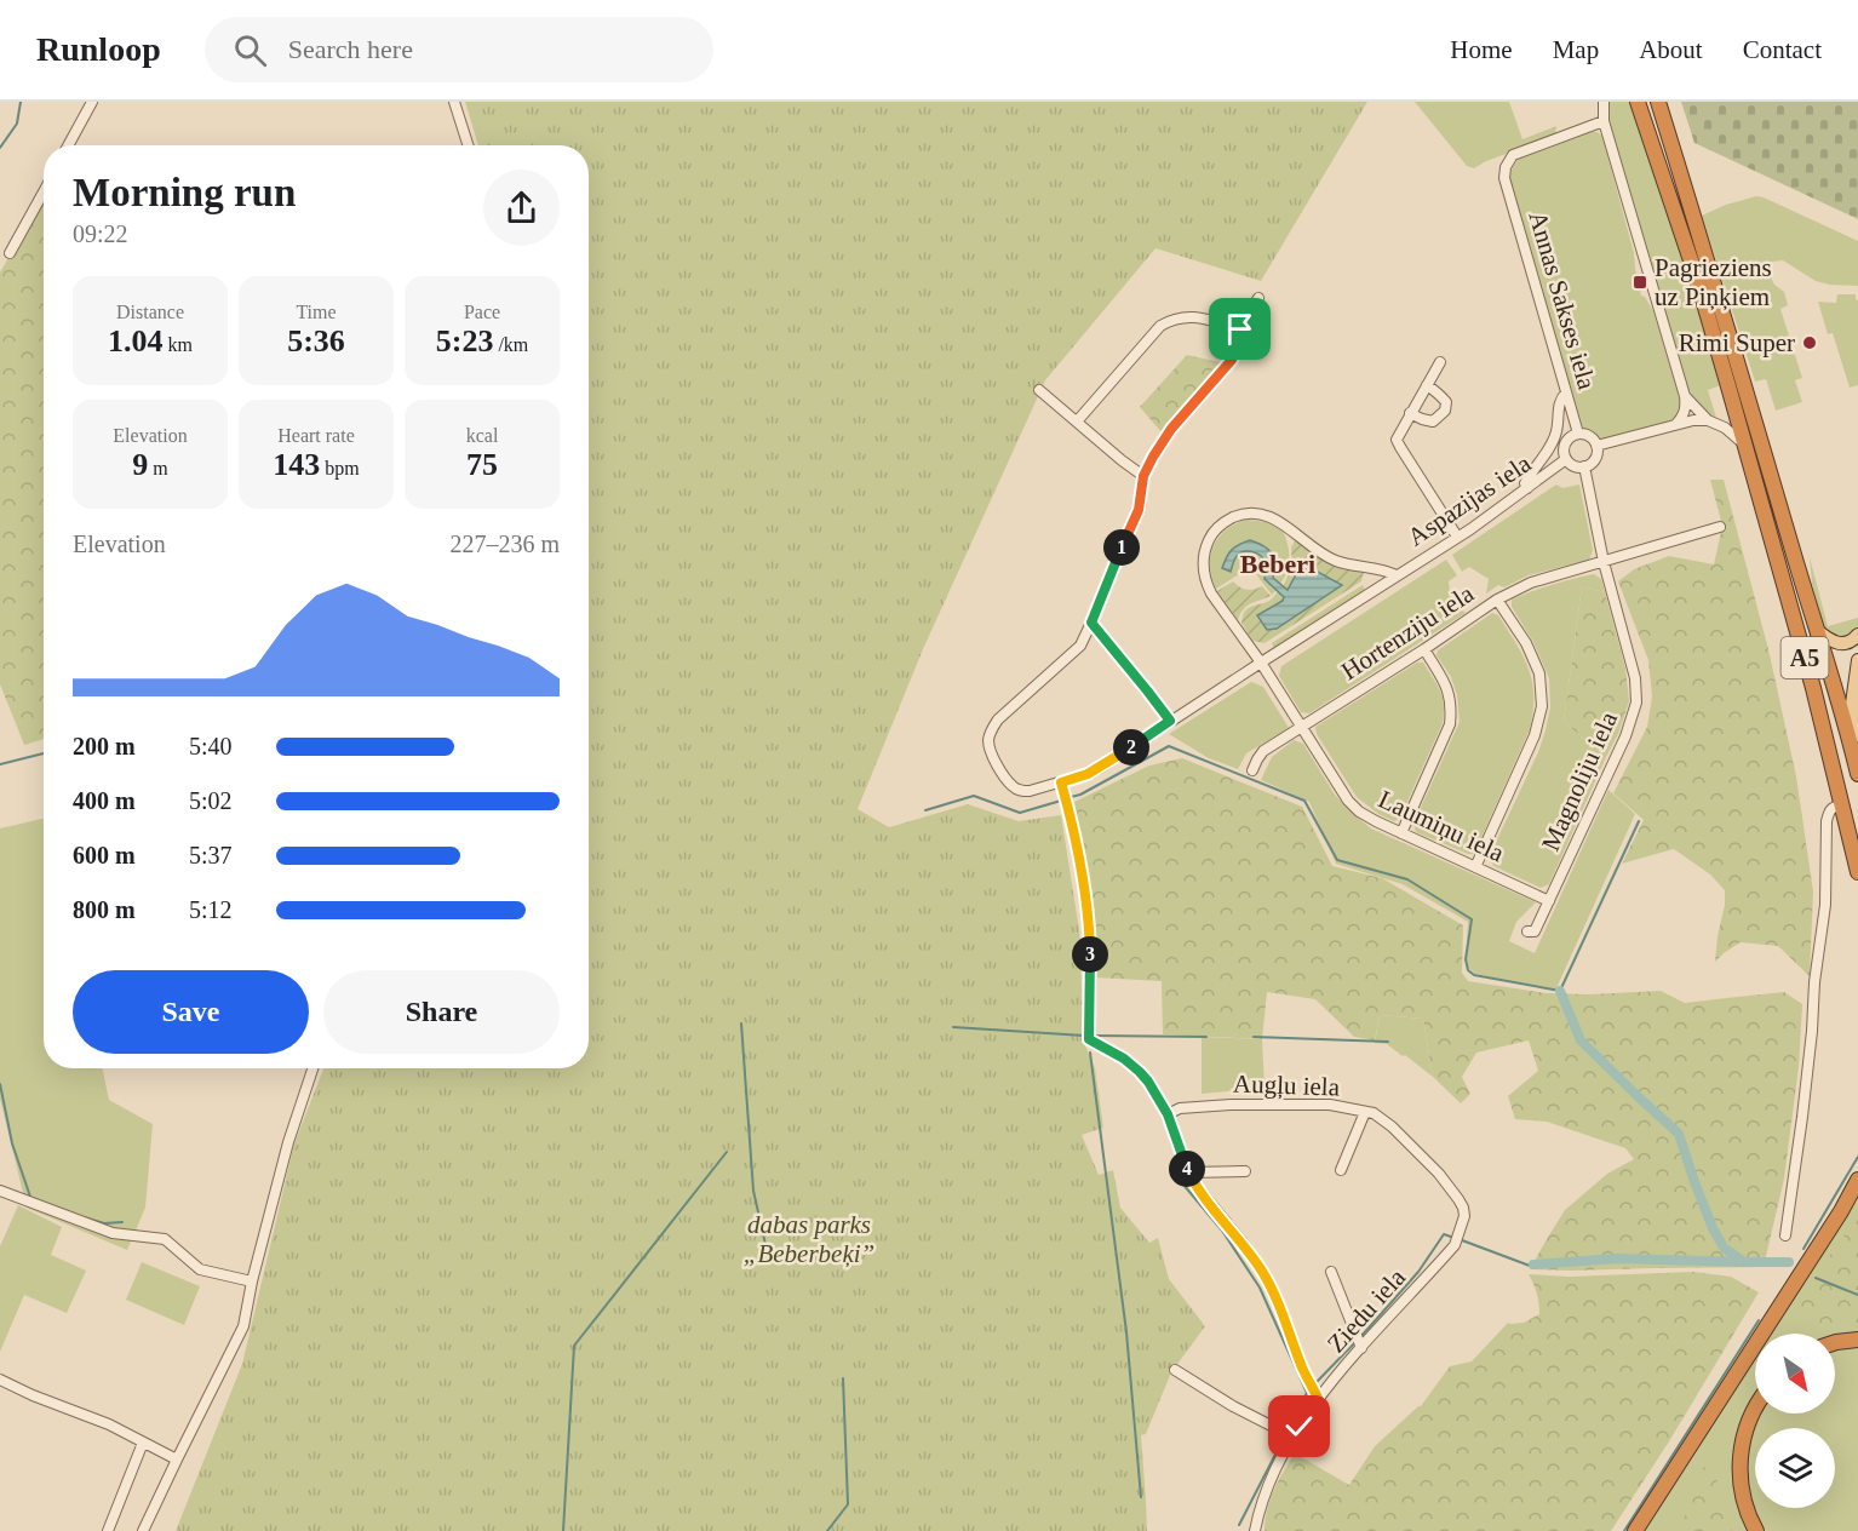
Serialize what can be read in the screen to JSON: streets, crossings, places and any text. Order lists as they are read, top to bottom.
{
  "streets": {
    "highway": ["A5"],
    "street": [
      "Annas Sakses iela",
      "Aspazijas iela",
      "Hortenziju iela",
      "Magnoliju iela",
      "Laumiņu iela",
      "Augļu iela",
      "Ziedu iela"
    ]
  },
  "crossings": [
    ["Annas Sakses iela", "Aspazijas iela"],
    ["Annas Sakses iela", "Magnoliju iela"],
    ["Aspazijas iela", "Magnoliju iela"],
    ["Aspazijas iela", "Laumiņu iela"],
    ["Hortenziju iela", "Magnoliju iela"],
    ["Hortenziju iela", "Laumiņu iela"],
    ["Magnoliju iela", "Laumiņu iela"],
    ["Augļu iela", "Ziedu iela"]
  ],
  "districts": ["Beberi"],
  "parks": ["dabas parks „Beberbeķi”"],
  "places": {
    "transit": ["Pagrieziens uz Piņķiem"],
    "other": ["Rimi Super"]
  },
  "north": "bottom right",
  "page": {
    "header": "Runloop",
    "search": "Search here",
    "nav": [
      "Home",
      "Map",
      "About",
      "Contact"
    ],
    "heading": ["Morning run", "09:22"],
    "stats": [
      ["Distance", "1.04 km"],
      ["Time", "5:36"],
      ["Pace", "5:23 /km"],
      ["Elevation", "9 m"],
      ["Heart rate", "143 bpm"],
      ["kcal", "75"]
    ],
    "chart": ["Elevation", "227–236 m"],
    "pins": [
      "1",
      "2",
      "3",
      "4"
    ],
    "list": [
      {
        "name": "200 m",
        "note": "5:40"
      },
      {
        "name": "400 m",
        "note": "5:02"
      },
      {
        "name": "600 m",
        "note": "5:37"
      },
      {
        "name": "800 m",
        "note": "5:12"
      }
    ],
    "buttons": ["Save", "Share"]
  }
}
